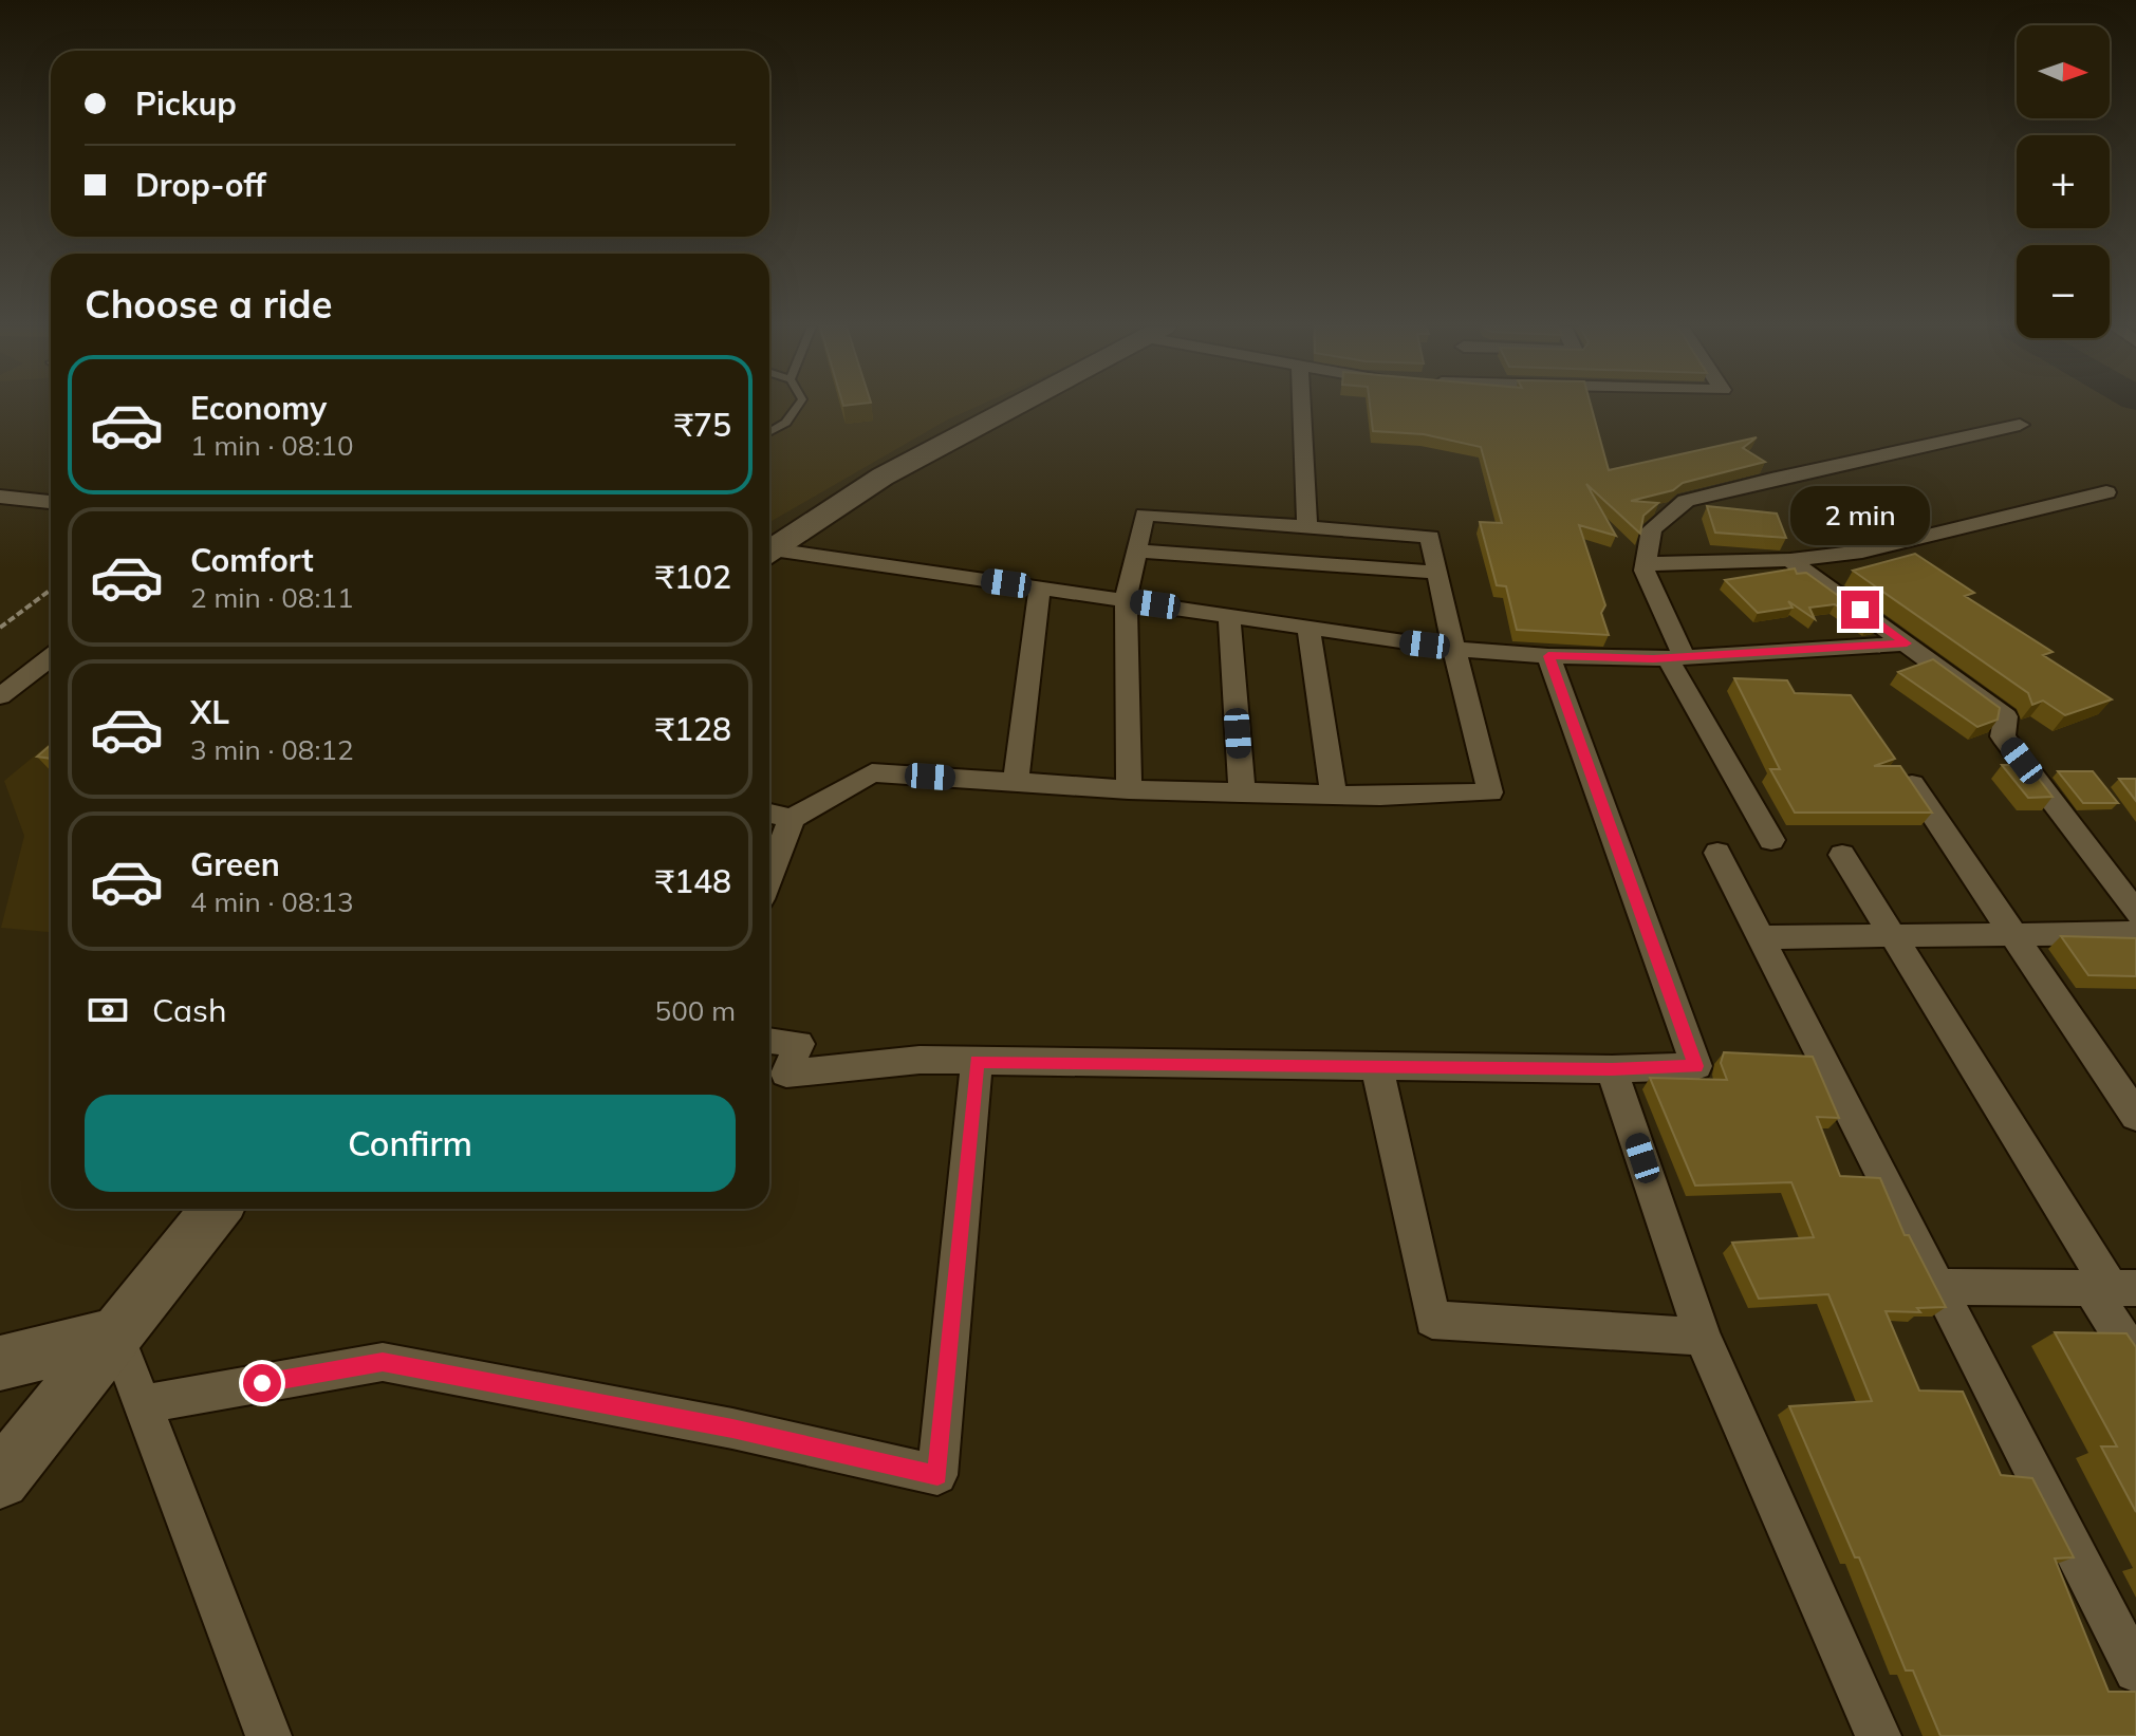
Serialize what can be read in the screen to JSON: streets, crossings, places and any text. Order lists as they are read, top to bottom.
{
  "north": "right",
  "page": {
    "map_buttons": ["+", "−"],
    "banner": ["Pickup", "Drop-off"],
    "heading": "Choose a ride",
    "list": [
      {
        "name": "Economy",
        "note": "1 min · 08:10",
        "value": "₹75"
      },
      {
        "name": "Comfort",
        "note": "2 min · 08:11",
        "value": "₹102"
      },
      {
        "name": "XL",
        "note": "3 min · 08:12",
        "value": "₹128"
      },
      {
        "name": "Green",
        "note": "4 min · 08:13",
        "value": "₹148"
      }
    ],
    "bubble": "2 min",
    "pay": ["Cash", "500 m"],
    "buttons": "Confirm"
  }
}
